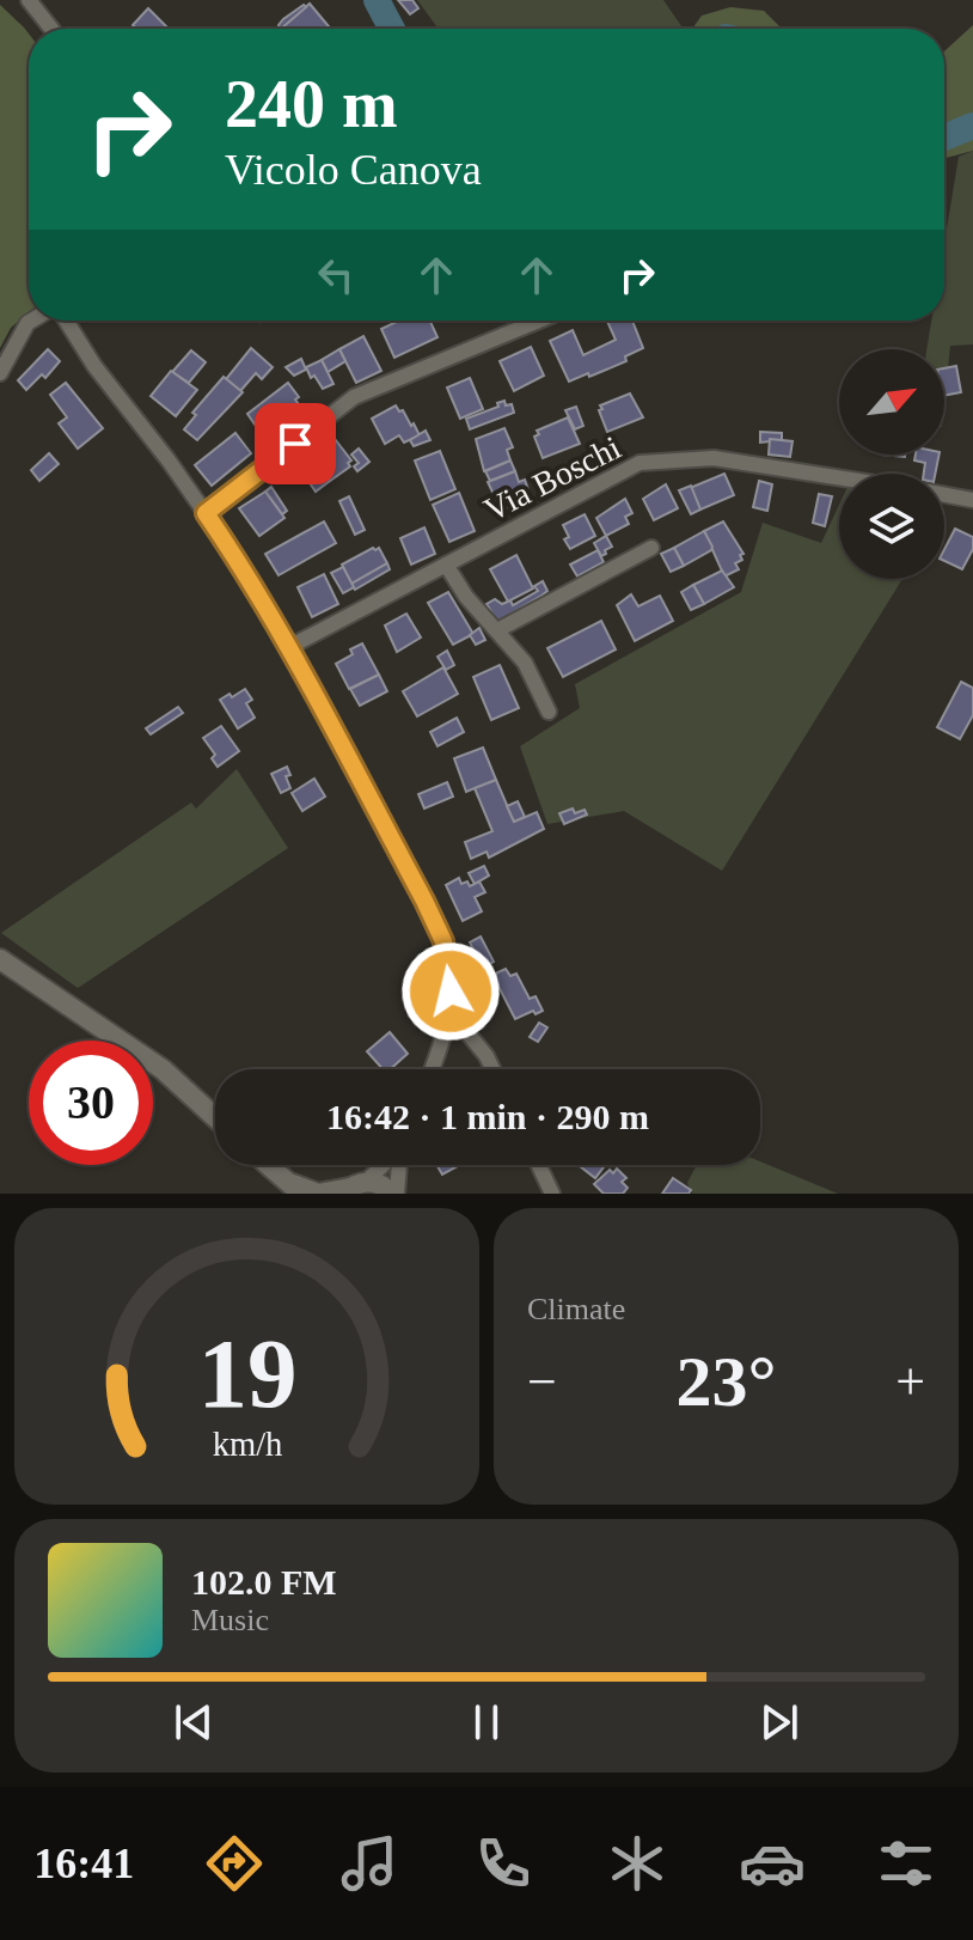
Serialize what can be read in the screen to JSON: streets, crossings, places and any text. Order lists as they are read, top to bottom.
{
  "streets": {
    "street": ["Via Boschi"]
  },
  "north": "top right",
  "page": {
    "turn": ["240 m", "Vicolo Canova"],
    "limit": "30",
    "trip": "16:42 · 1 min · 290 m",
    "tile": "Climate",
    "heat": ["−", "23°", "+"],
    "song": ["102.0 FM", "Music"],
    "tabs": "16:41",
    "gauge": ["19", "km/h"]
  }
}
